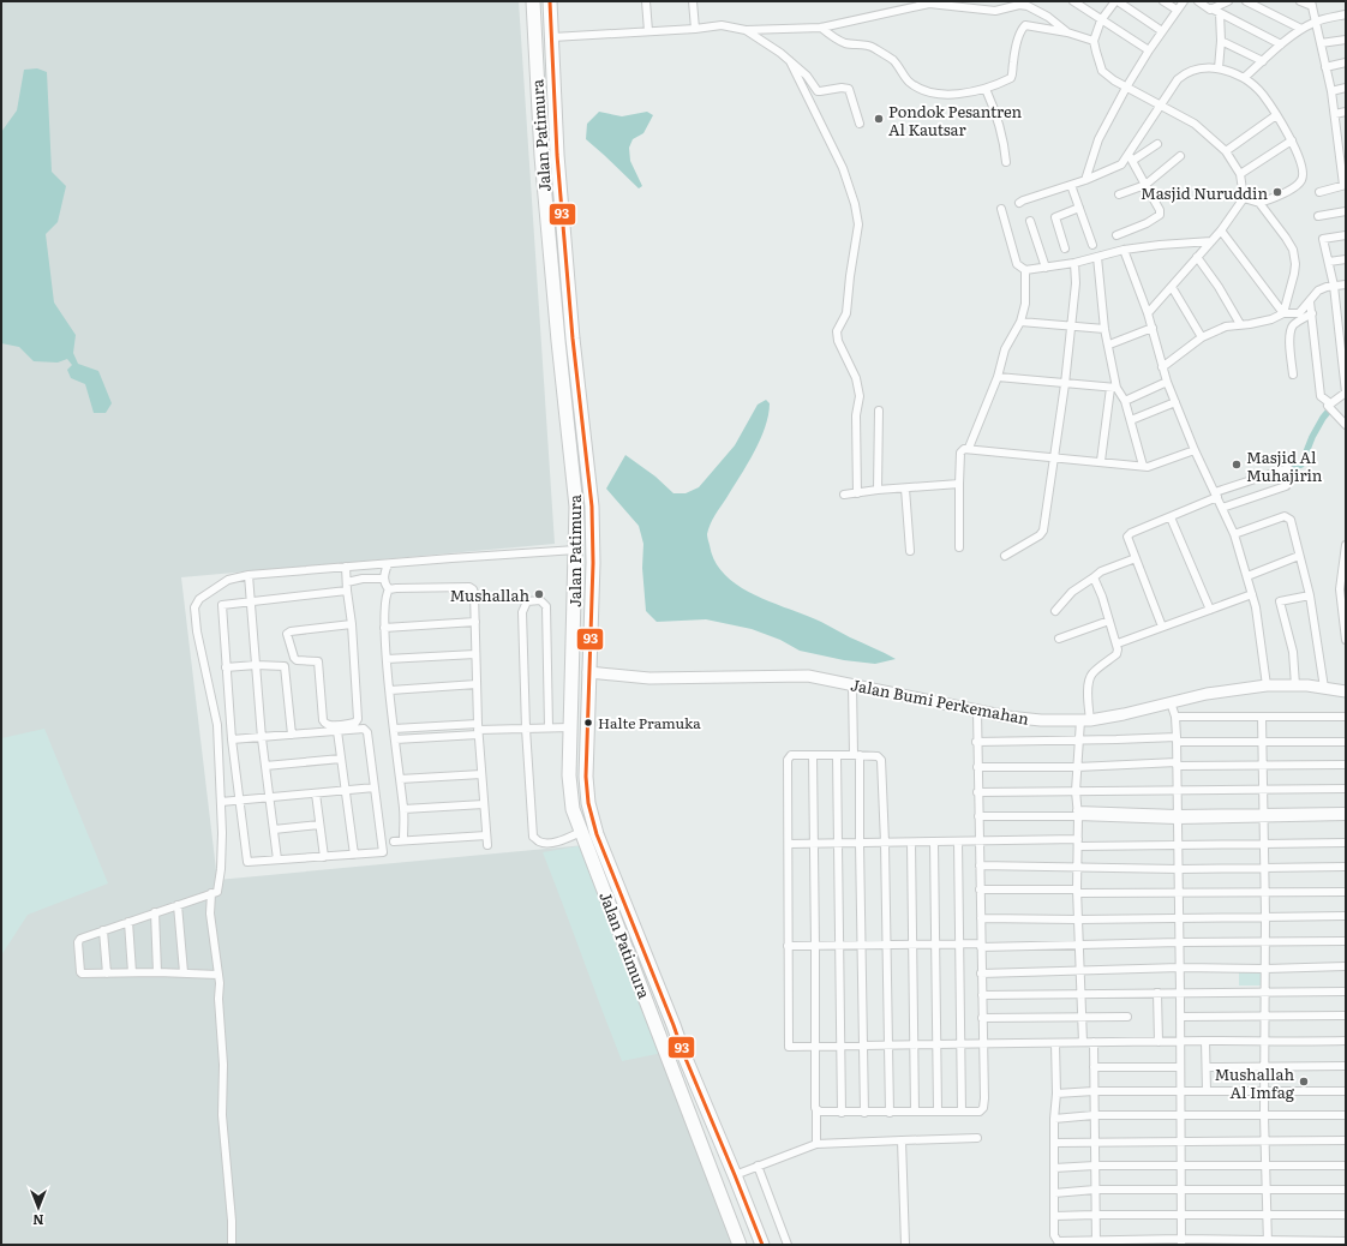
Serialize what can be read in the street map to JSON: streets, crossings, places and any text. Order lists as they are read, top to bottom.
{
  "streets": {
    "highway": ["Jalan Patimura"],
    "street": ["Jalan Bumi Perkemahan"]
  },
  "crossings": [
    ["Jalan Patimura", "Jalan Bumi Perkemahan"]
  ],
  "places": [
    "Pondok Pesantren Al Kautsar",
    "Masjid Nuruddin",
    "Masjid Al Muhajirin",
    "Mushallah",
    "Halte Pramuka",
    "Mushallah Al Imfag"
  ],
  "lines": ["transit line 93"],
  "north": "bottom"
}
